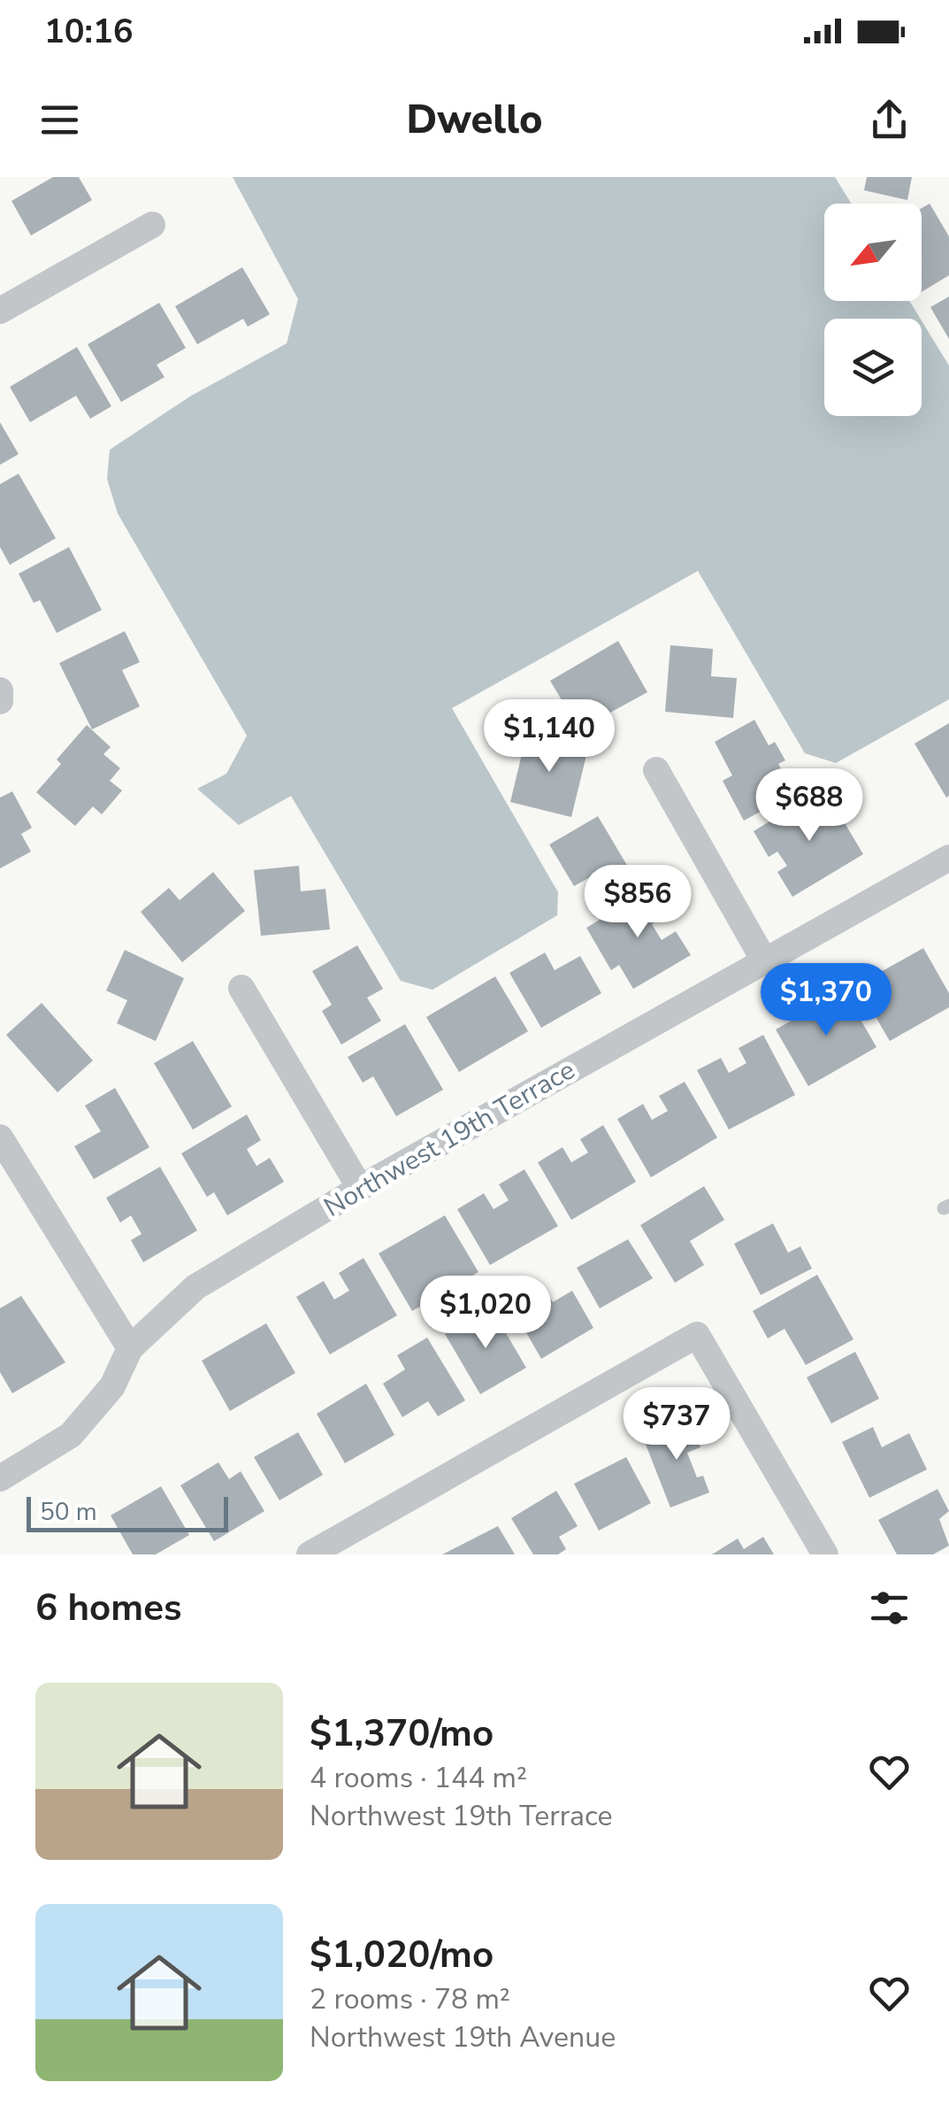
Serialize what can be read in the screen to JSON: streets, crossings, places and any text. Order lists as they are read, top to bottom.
{
  "streets": {
    "street": ["Northwest 19th Terrace"]
  },
  "scale_bar": "50 m",
  "north": "bottom left",
  "page": {
    "status": "10:16",
    "header": "Dwello",
    "price": [
      "$1,140",
      "$688",
      "$856",
      "$1,370",
      "$1,020",
      "$737"
    ],
    "scale": "50 m",
    "heading": "6 homes",
    "list": [
      {
        "name": "$1,370/mo",
        "note": "4 rooms · 144 m² · Northwest 19th Terrace"
      },
      {
        "name": "$1,020/mo",
        "note": "2 rooms · 78 m² · Northwest 19th Avenue"
      }
    ]
  }
}
